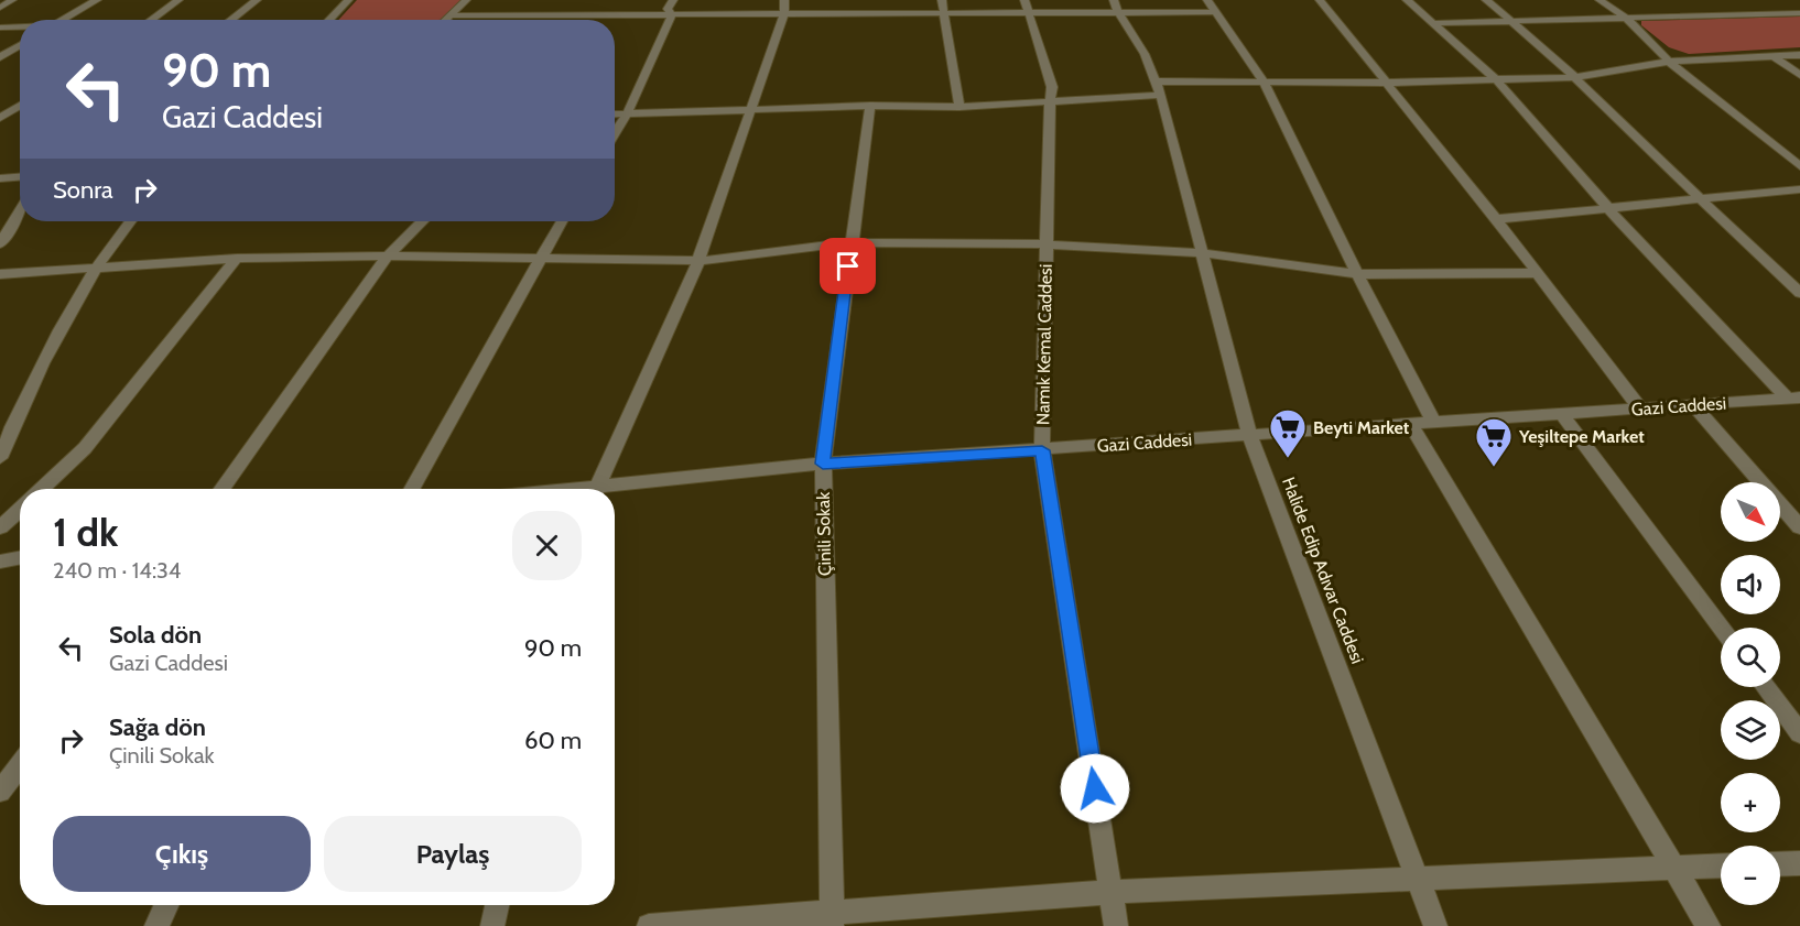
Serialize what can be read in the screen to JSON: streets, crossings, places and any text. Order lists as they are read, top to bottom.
{
  "streets": {
    "street": [
      "Namık Kemal Caddesi",
      "Gazi Caddesi",
      "Çinili Sokak",
      "Halide Edip Adıvar Caddesi"
    ]
  },
  "crossings": [
    ["Namık Kemal Caddesi", "Gazi Caddesi"],
    ["Gazi Caddesi", "Çinili Sokak"],
    ["Gazi Caddesi", "Halide Edip Adıvar Caddesi"]
  ],
  "places": {
    "supermarket": ["Beyti Market", "Yeşiltepe Market"]
  },
  "north": "bottom right",
  "page": {
    "turn": ["90 m", "Gazi Caddesi"],
    "then": "Sonra",
    "map_buttons": ["+", "−"],
    "heading": ["1 dk", "240 m · 14:34"],
    "list": [
      {
        "name": "Sola dön",
        "note": "Gazi Caddesi",
        "value": "90 m"
      },
      {
        "name": "Sağa dön",
        "note": "Çinili Sokak",
        "value": "60 m"
      }
    ],
    "buttons": ["Çıkış", "Paylaş"]
  }
}
